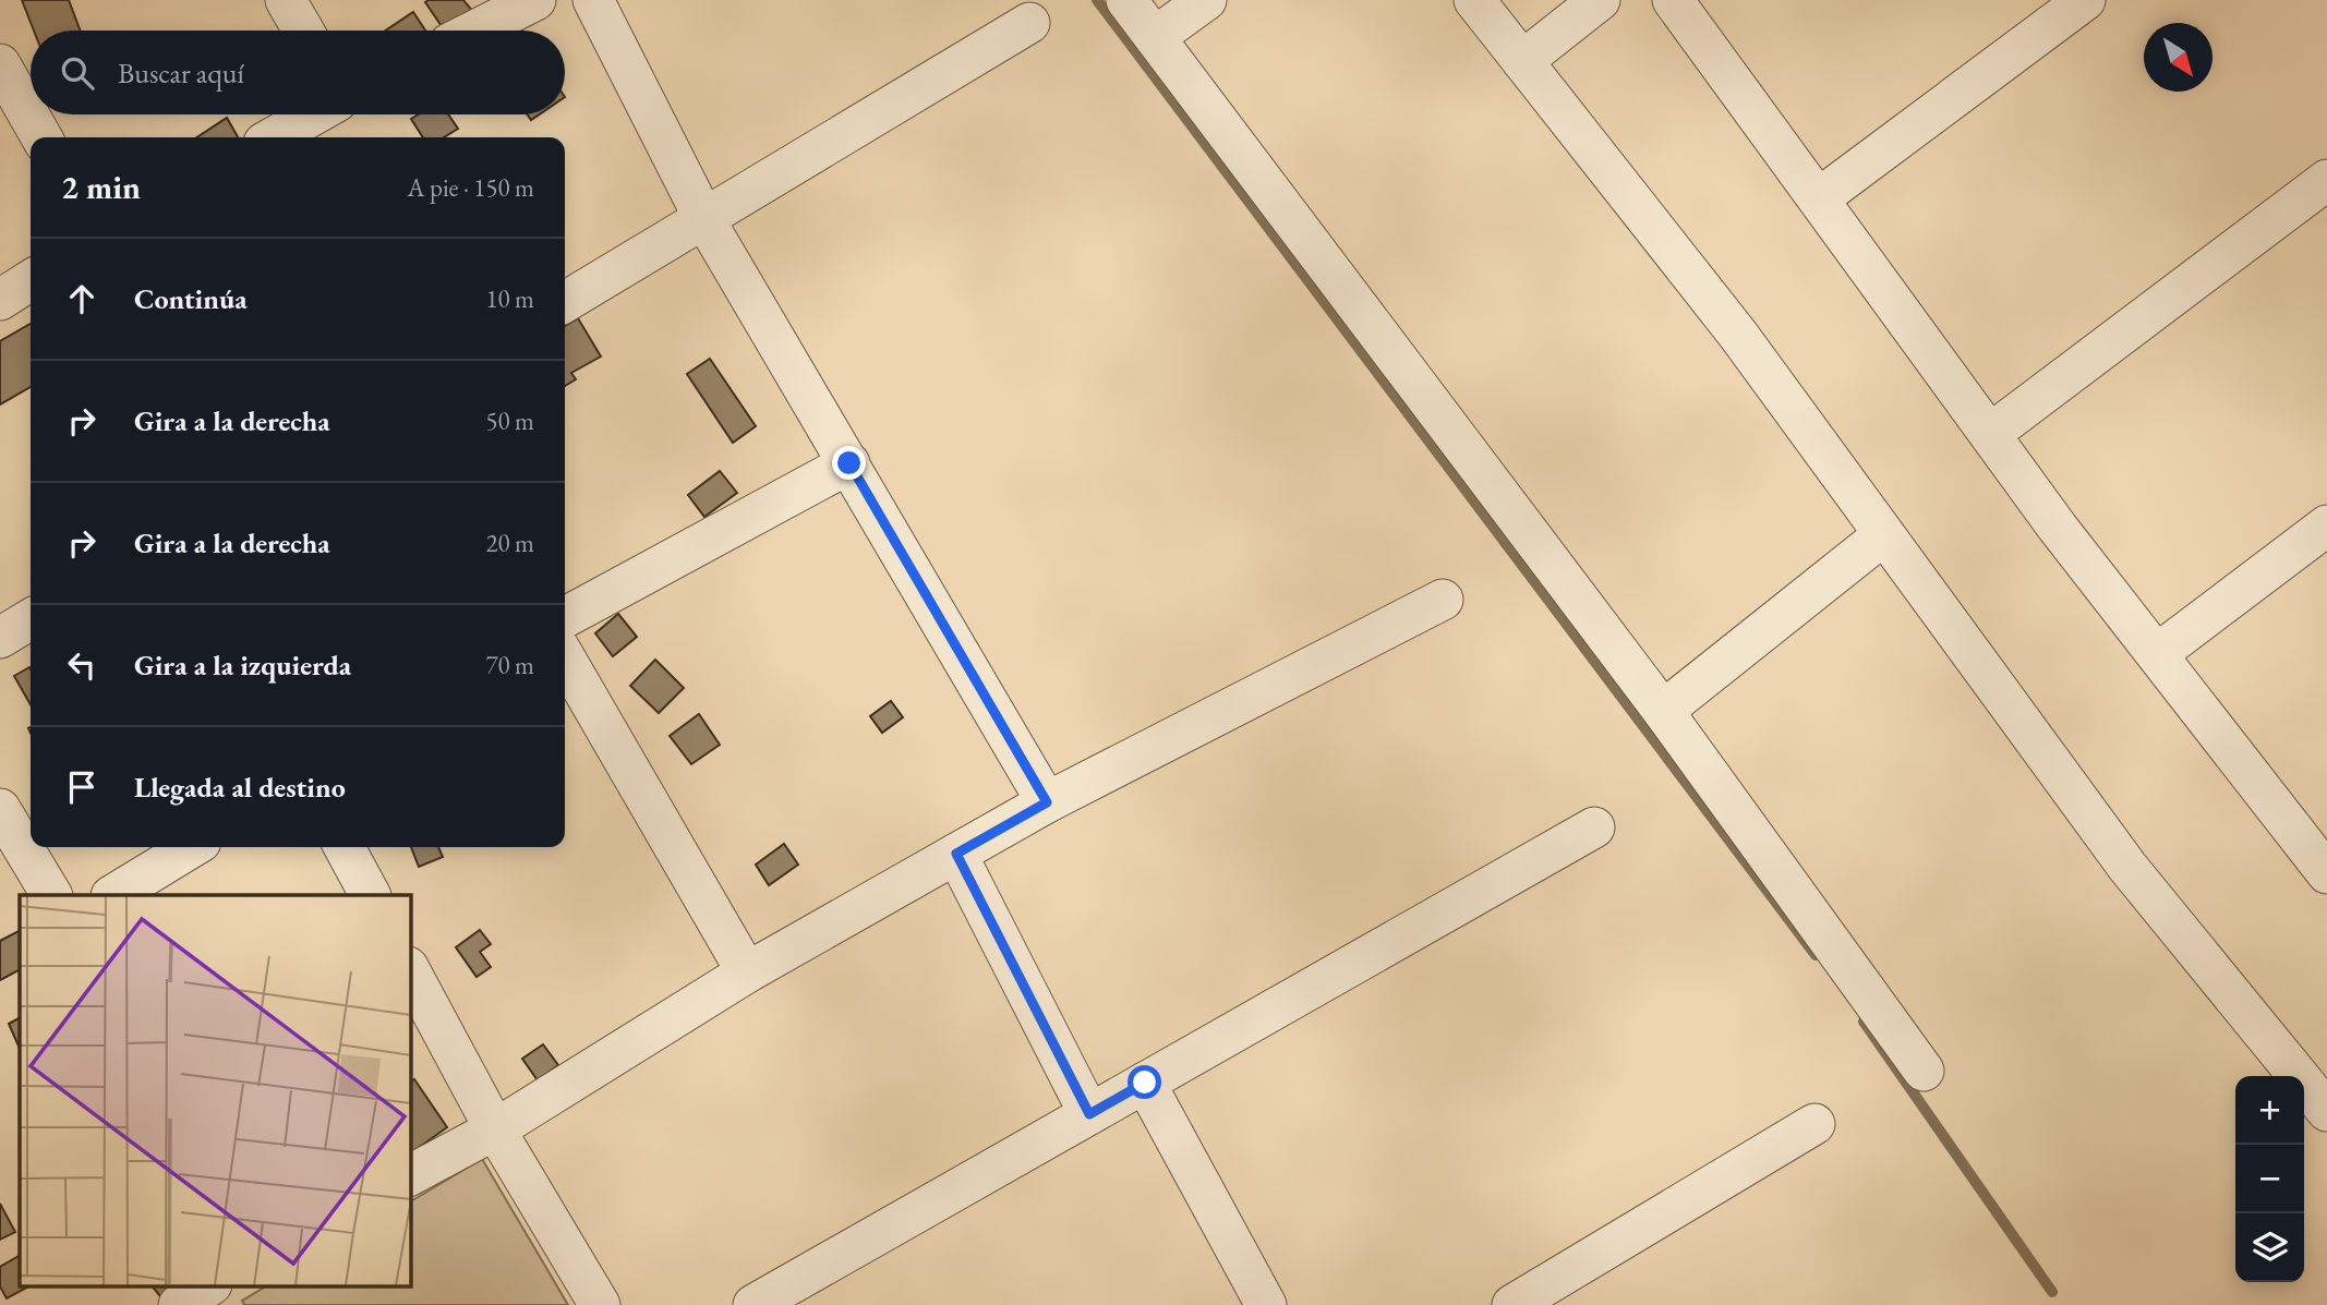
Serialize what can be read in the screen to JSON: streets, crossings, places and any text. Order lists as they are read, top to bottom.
{
  "north": "bottom right",
  "page": {
    "search": "Buscar aquí",
    "heading": ["2 min", "A pie · 150 m"],
    "list": [
      ["Continúa", "10 m"],
      ["Gira a la derecha", "50 m"],
      ["Gira a la derecha", "20 m"],
      ["Gira a la izquierda", "70 m"],
      "Llegada al destino"
    ],
    "map_buttons": ["+", "−"]
  }
}
